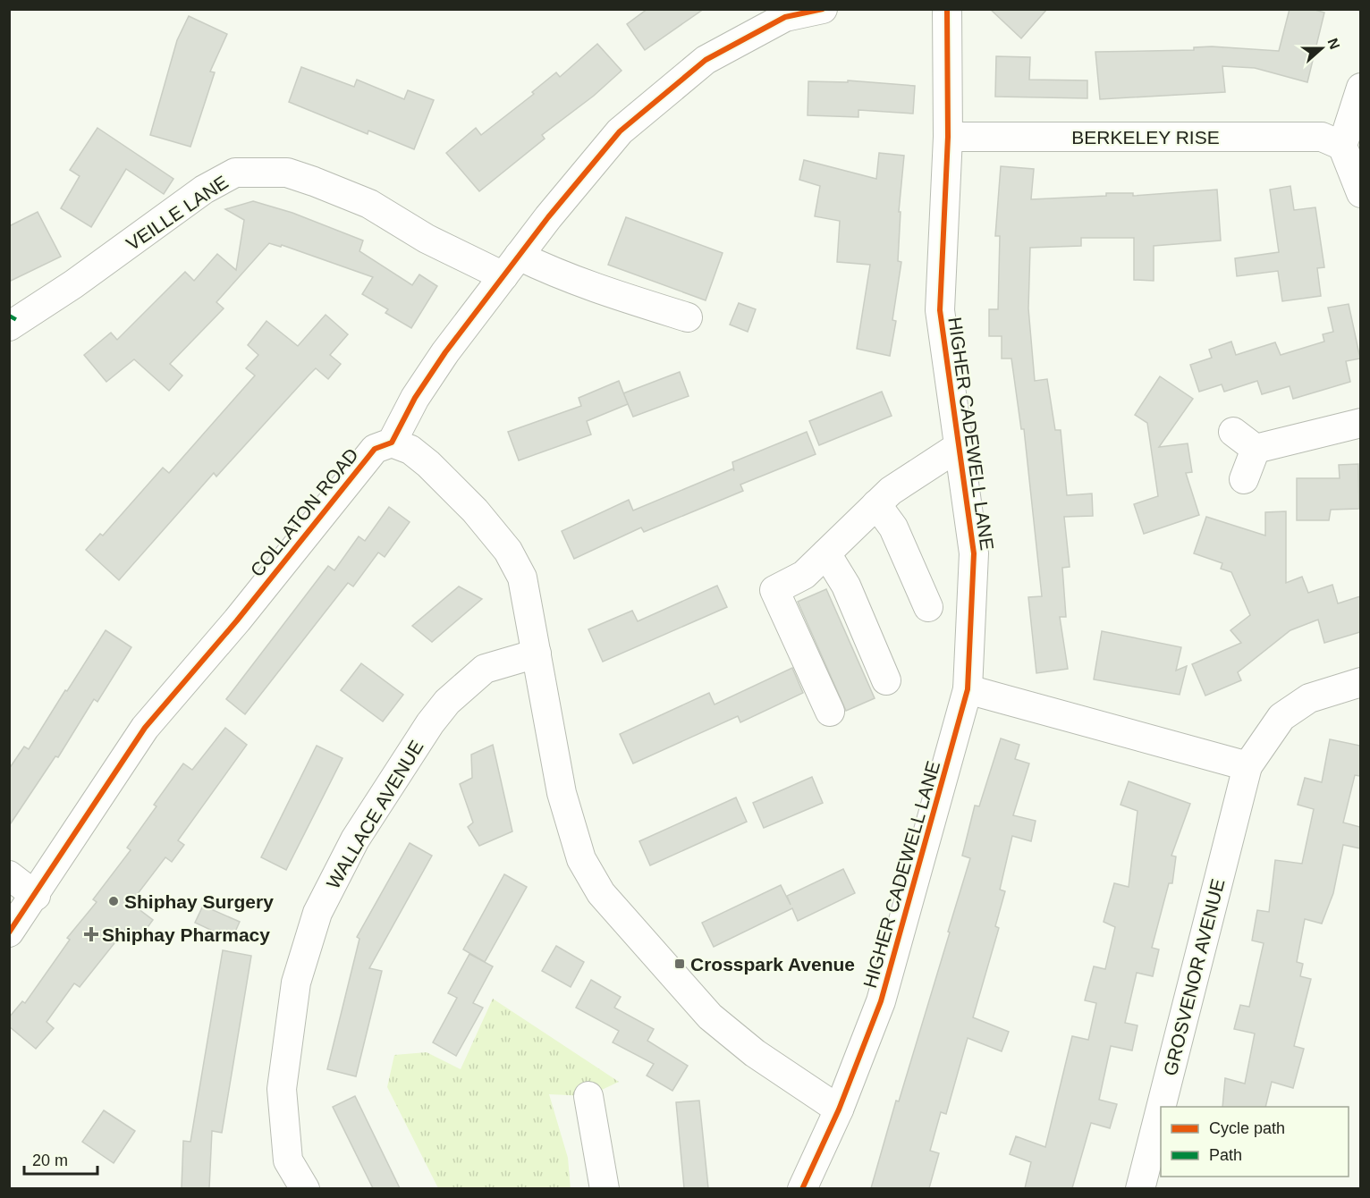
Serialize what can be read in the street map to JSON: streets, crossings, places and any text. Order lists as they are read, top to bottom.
{
  "streets": {
    "street": [
      "BERKELEY RISE",
      "VEILLE LANE",
      "HIGHER CADEWELL LANE",
      "COLLATON ROAD",
      "WALLACE AVENUE",
      "GROSVENOR AVENUE"
    ]
  },
  "crossings": [
    ["BERKELEY RISE", "HIGHER CADEWELL LANE"]
  ],
  "places": {
    "other": ["Shiphay Surgery"],
    "health": ["Shiphay Pharmacy"],
    "transit": ["Crosspark Avenue"]
  },
  "legend": ["Cycle path", "Path"],
  "scale_bar": "20 m",
  "north": "right"
}
